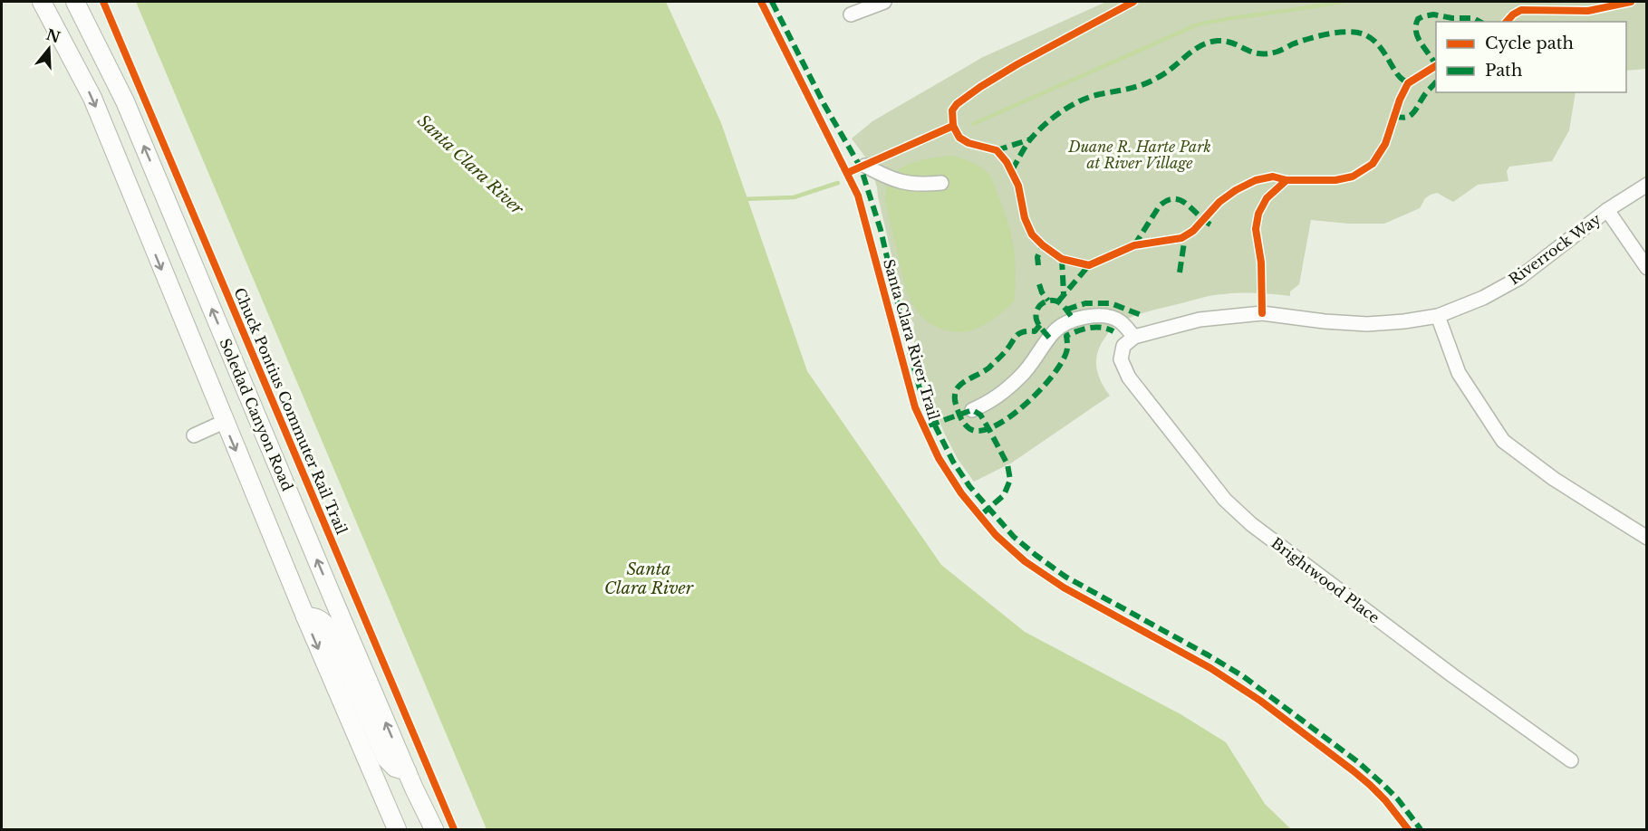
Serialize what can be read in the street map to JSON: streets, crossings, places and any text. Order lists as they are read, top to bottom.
{
  "streets": {
    "main road": ["Soledad Canyon Road"],
    "street": ["Riverrock Way", "Brightwood Place"],
    "cycle path": ["Santa Clara River Trail", "Chuck Pontius Commuter Rail Trail"]
  },
  "crossings": [
    ["Riverrock Way", "Brightwood Place"]
  ],
  "water": ["Santa Clara River"],
  "parks": ["Duane R. Harte Park at River Village"],
  "legend": ["Cycle path", "Path"],
  "north": "top"
}
